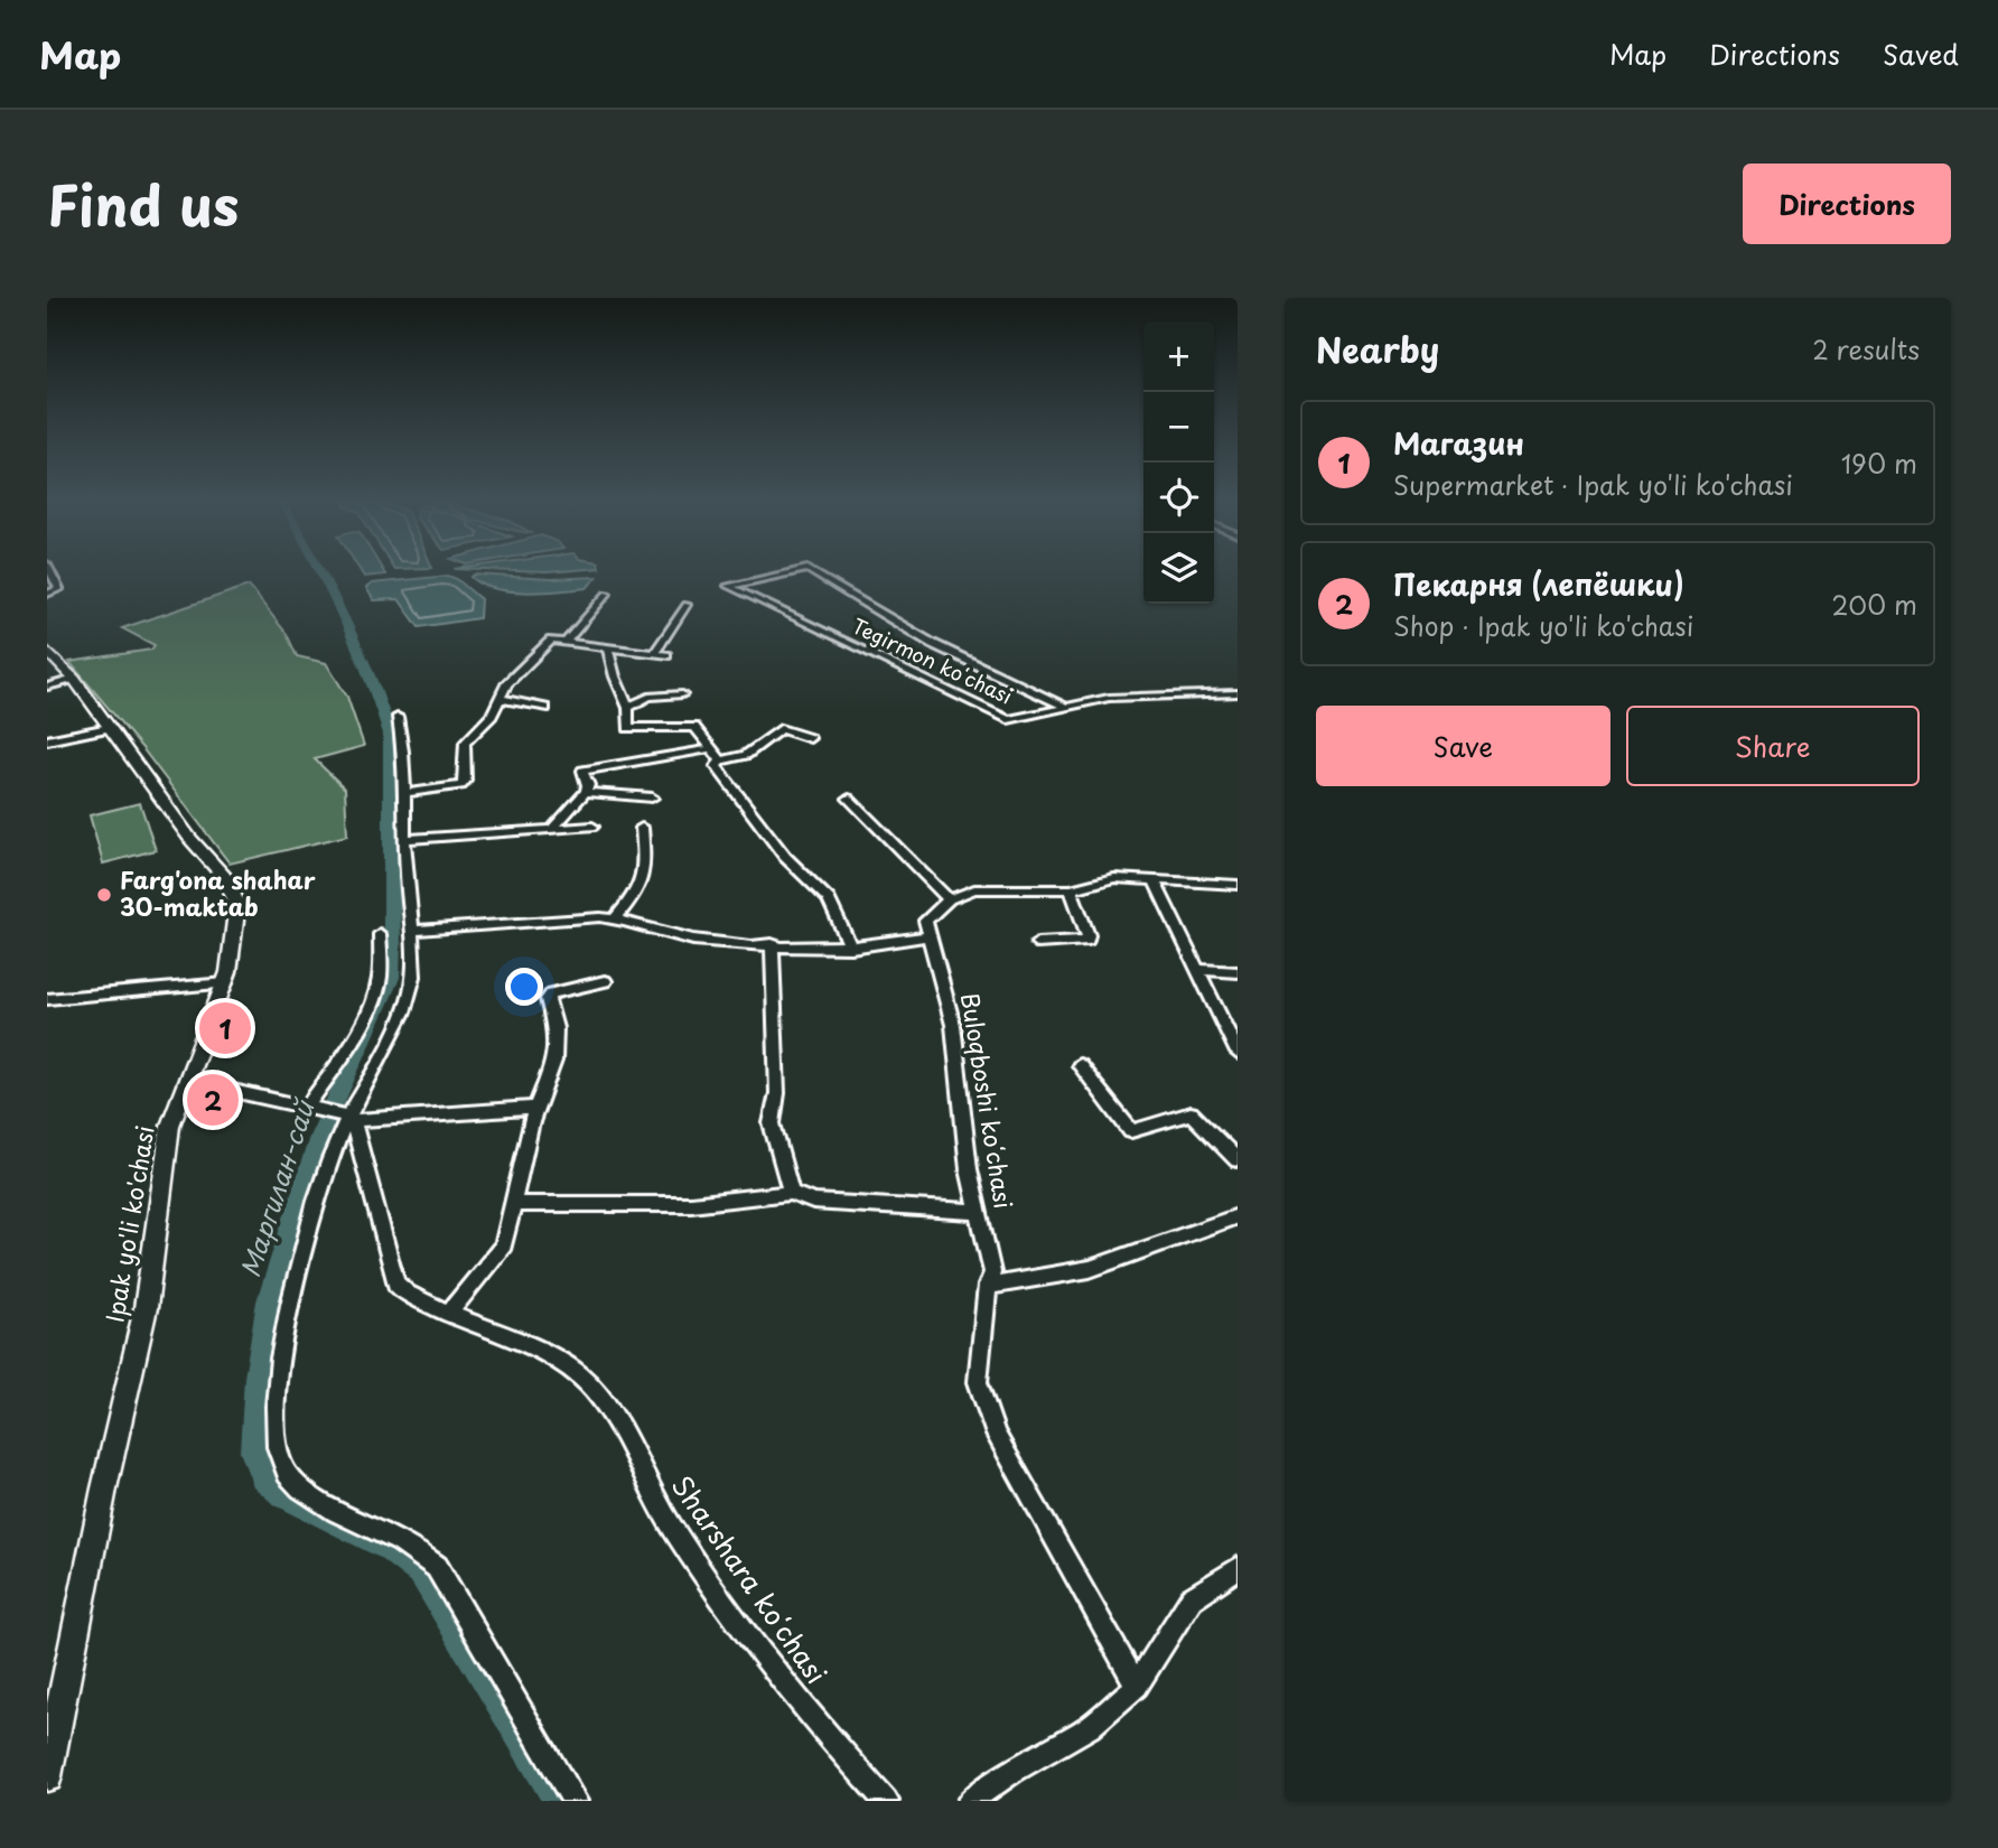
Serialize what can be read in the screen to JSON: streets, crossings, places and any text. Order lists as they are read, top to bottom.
{
  "streets": {
    "main road": ["Ipak yo'li ko'chasi"],
    "street": ["Tegirmon koʻchasi", "Buloqboshi koʻchasi", "Sharshara koʻchasi"]
  },
  "water": ["Маргилан-сай"],
  "places": ["Farg'ona shahar 30-maktab"],
  "page": {
    "header": "Map",
    "nav": ["Map", "Directions", "Saved"],
    "title": "Find us",
    "buttons": [
      "Directions",
      ["Save", "Share"]
    ],
    "heading": ["Nearby", "2 results"],
    "map_buttons": ["+", "−"],
    "list": [
      {
        "mark": "1",
        "name": "Магазин",
        "note": "Supermarket · Ipak yo'li ko'chasi",
        "value": "190 m"
      },
      {
        "mark": "2",
        "name": "Пекарня (лепёшки)",
        "note": "Shop · Ipak yo'li ko'chasi",
        "value": "200 m"
      }
    ],
    "pins": ["1", "2"]
  }
}
